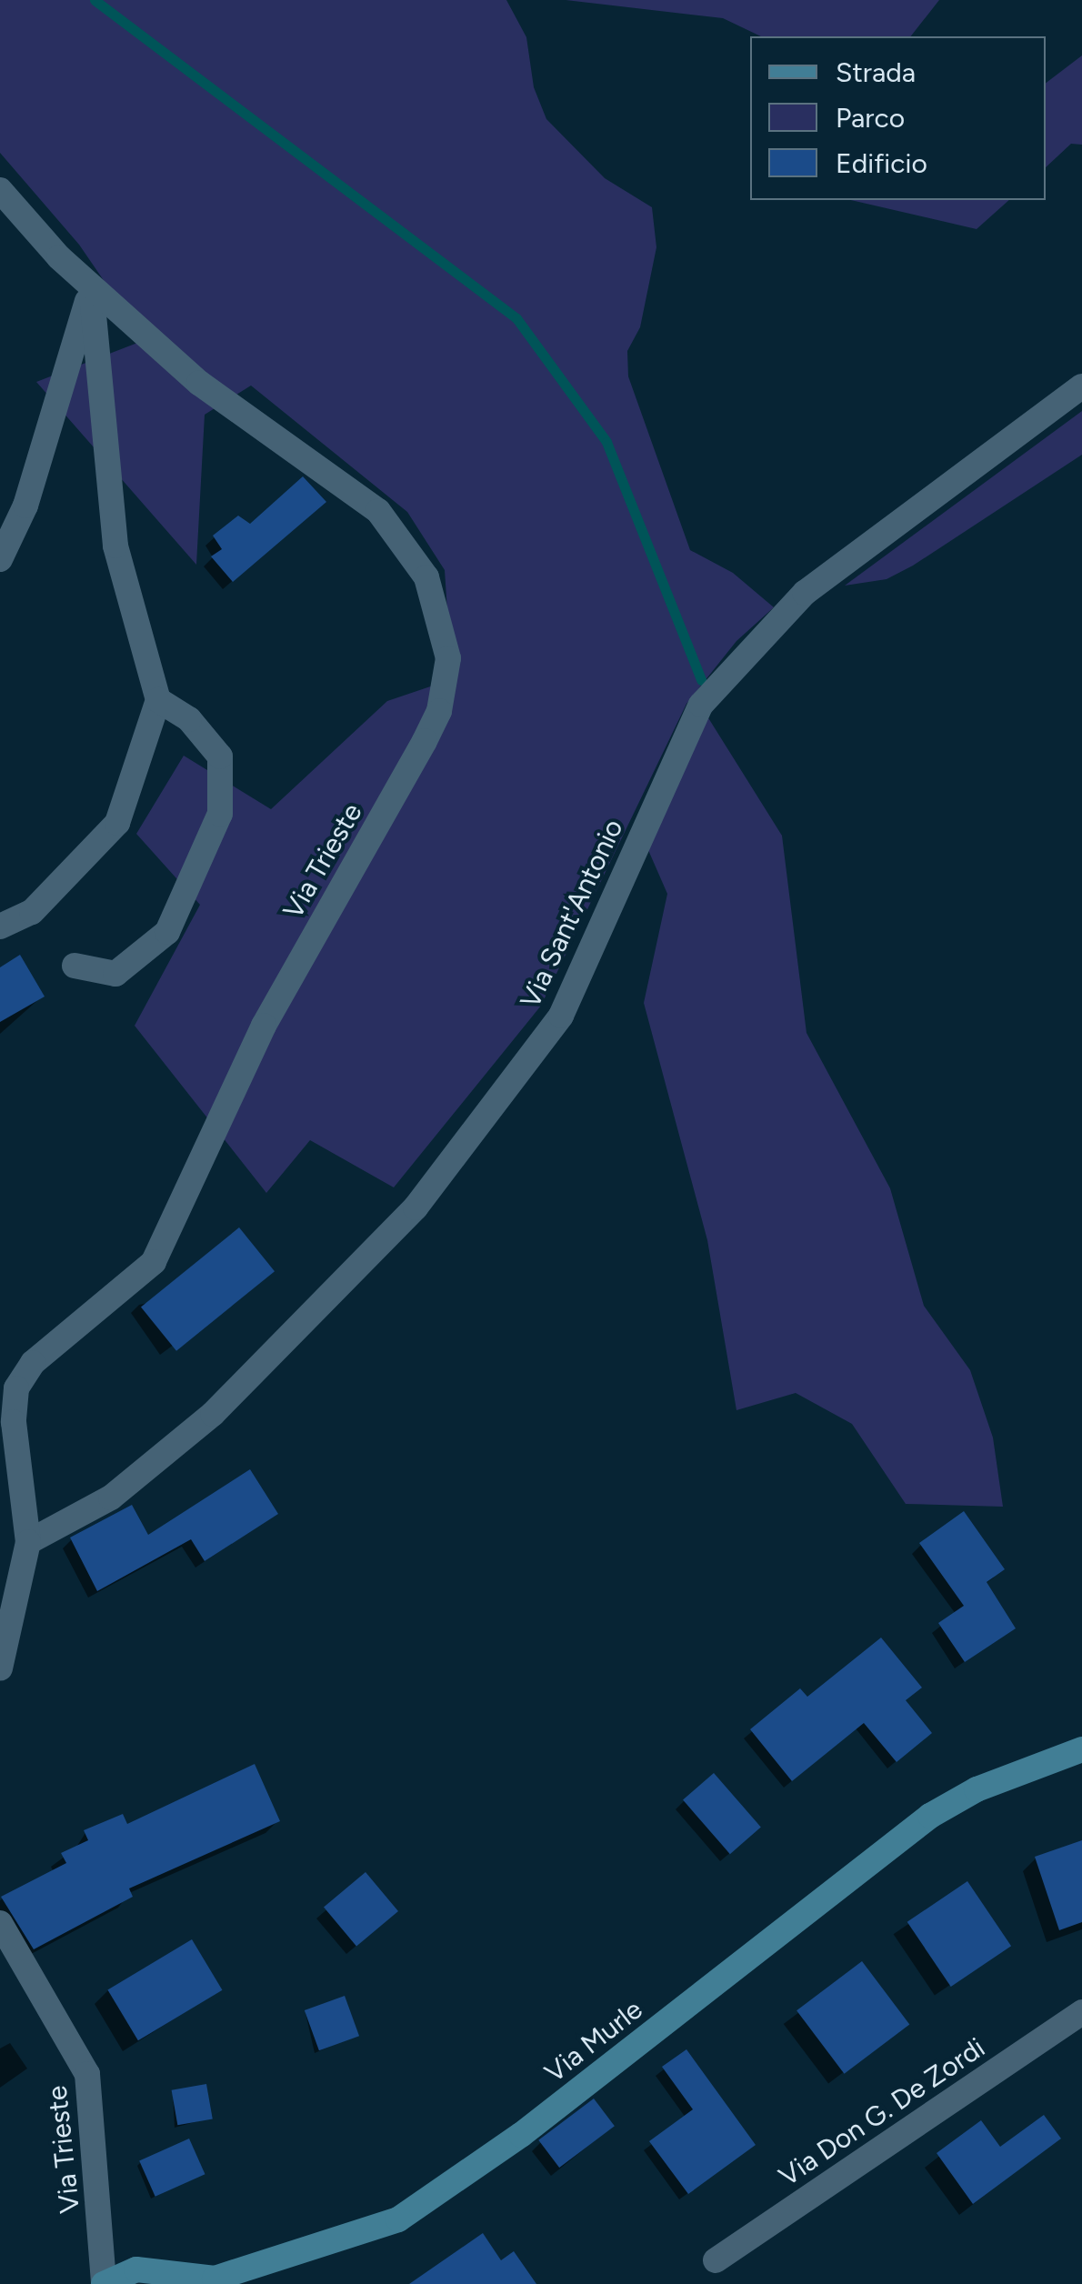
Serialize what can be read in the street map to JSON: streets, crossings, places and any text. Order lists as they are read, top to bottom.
{
  "streets": {
    "main road": ["Via Murle"],
    "street": ["Via Trieste", "Via Sant'Antonio", "Via Don G. De Zordi"]
  },
  "crossings": [
    ["Via Trieste", "Via Sant'Antonio"],
    ["Via Trieste", "Via Murle"]
  ],
  "legend": ["Strada", "Parco", "Edificio"]
}
